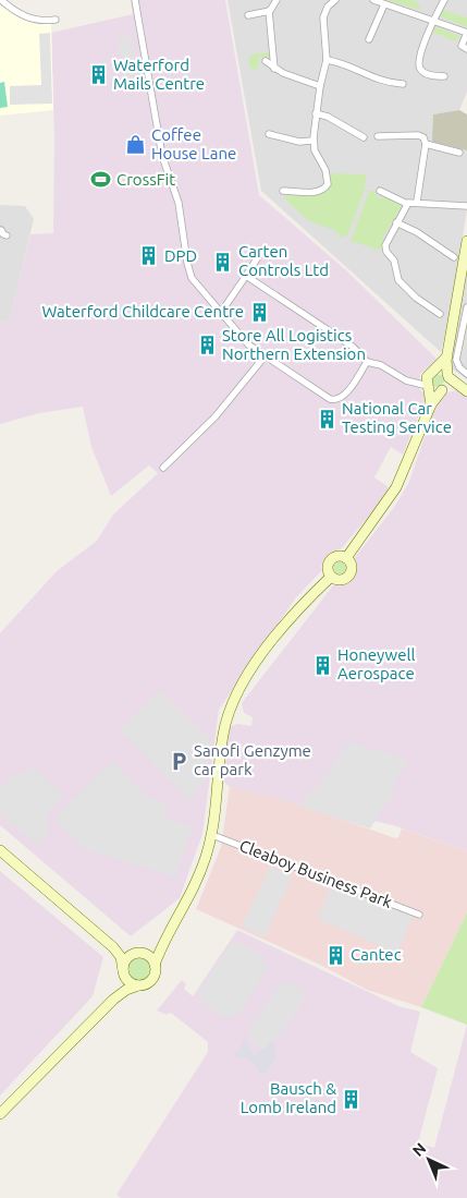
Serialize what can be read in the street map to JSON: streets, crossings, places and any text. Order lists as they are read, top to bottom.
{
  "streets": {
    "street": ["Cleaboy Business Park"]
  },
  "places": {
    "building": [
      "Waterford Mails Centre",
      "DPD",
      "Carten Controls Ltd",
      "Waterford Childcare Centre",
      "Store All Logistics Northern Extension",
      "National Car Testing Service",
      "Honeywell Aerospace",
      "Cantec",
      "Bausch & Lomb Ireland"
    ],
    "shop": ["Coffee House Lane"],
    "sports": ["CrossFit"],
    "parking": ["Sanofi Genzyme car park"]
  },
  "north": "top left"
}
